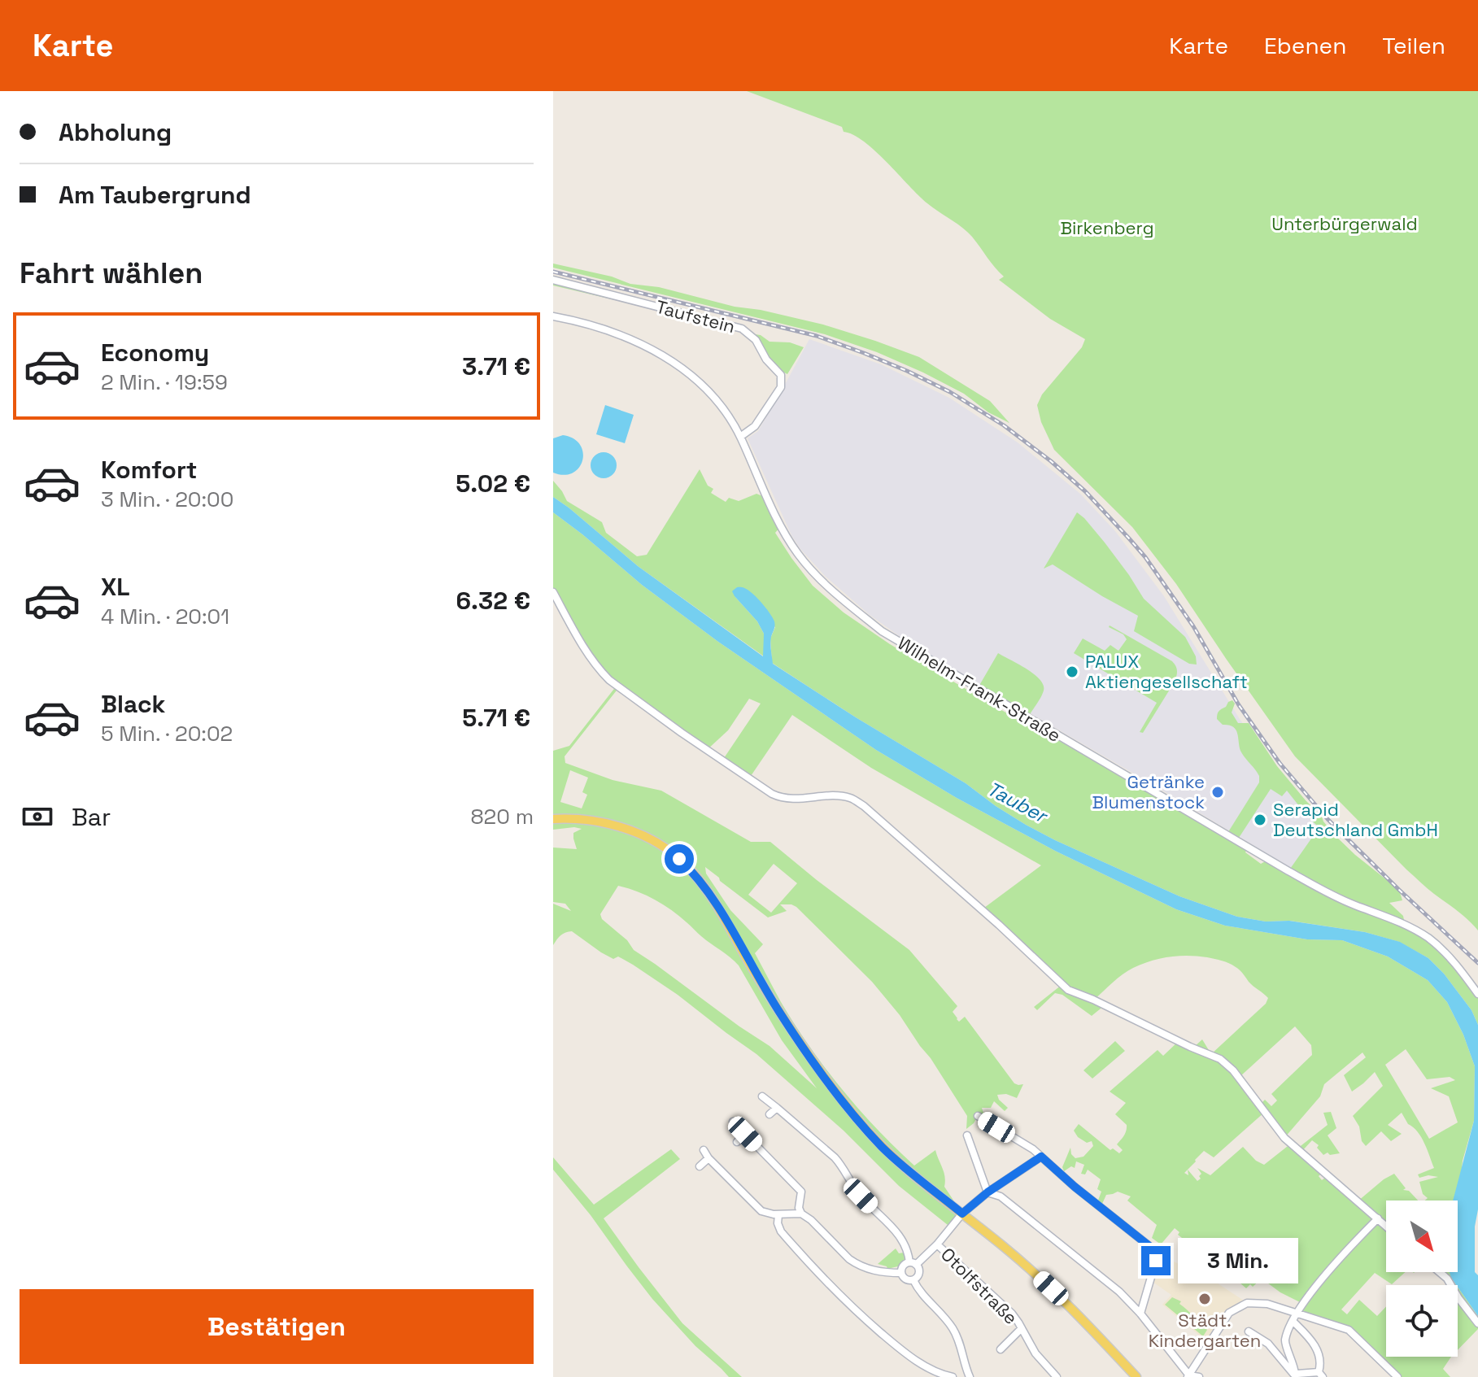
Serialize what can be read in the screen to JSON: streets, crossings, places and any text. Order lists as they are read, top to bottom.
{
  "streets": {
    "street": ["Taufstein", "Wilhelm-Frank-Straße", "Otolfstraße"]
  },
  "crossings": [
    ["Taufstein", "Wilhelm-Frank-Straße"]
  ],
  "water": ["Tauber"],
  "parks": ["Unterbürgerwald", "Birkenberg"],
  "places": [
    "PALUX Aktiengesellschaft",
    "Getränke Blumenstock",
    "Serapid Deutschland GmbH",
    "Städt. Kindergarten"
  ],
  "north": "bottom right",
  "page": {
    "header": "Karte",
    "nav": ["Karte", "Ebenen", "Teilen"],
    "banner": ["Abholung", "Am Taubergrund"],
    "heading": "Fahrt wählen",
    "list": [
      {
        "name": "Economy",
        "note": "2 Min. · 19:59",
        "value": "3.71 €"
      },
      {
        "name": "Komfort",
        "note": "3 Min. · 20:00",
        "value": "5.02 €"
      },
      {
        "name": "XL",
        "note": "4 Min. · 20:01",
        "value": "6.32 €"
      },
      {
        "name": "Black",
        "note": "5 Min. · 20:02",
        "value": "5.71 €"
      }
    ],
    "pay": ["Bar", "820 m"],
    "bubble": "3 Min.",
    "buttons": "Bestätigen"
  }
}
